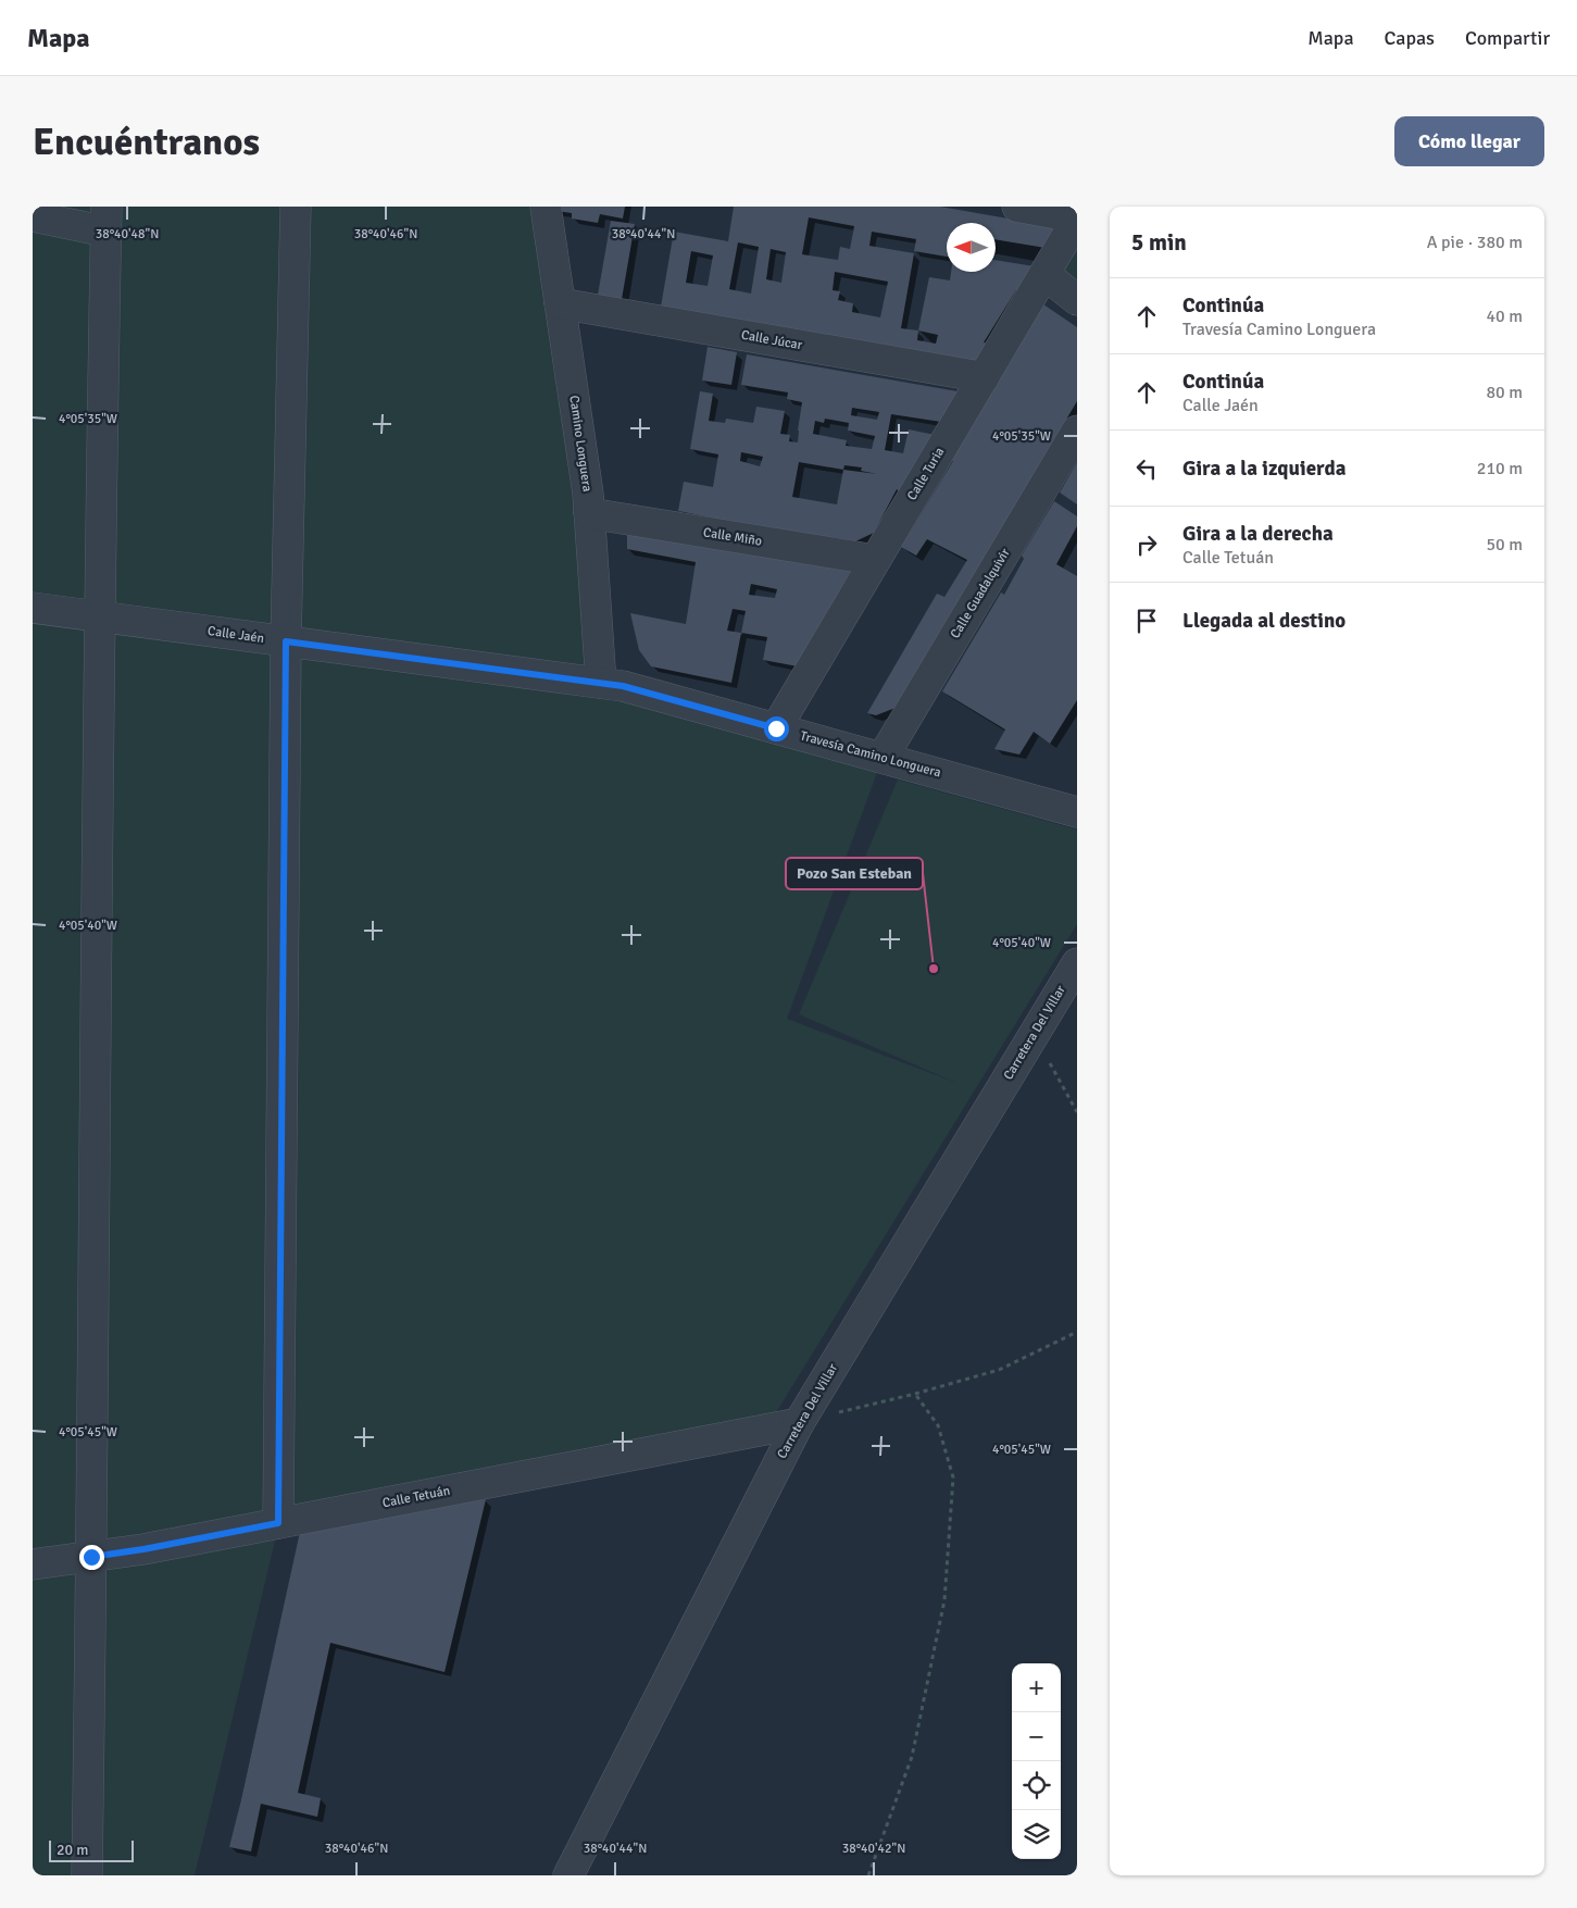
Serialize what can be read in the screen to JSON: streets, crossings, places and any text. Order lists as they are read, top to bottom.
{
  "streets": {
    "street": [
      "Calle Júcar",
      "Camino Longuera",
      "Calle Turia",
      "Calle Miño",
      "Calle Guadalquivir",
      "Calle Jaén",
      "Travesía Camino Longuera",
      "Carretera Del Villar",
      "Calle Tetuán"
    ]
  },
  "crossings": [
    ["Calle Júcar", "Camino Longuera"],
    ["Calle Júcar", "Calle Turia"],
    ["Camino Longuera", "Calle Miño"],
    ["Camino Longuera", "Calle Jaén"],
    ["Camino Longuera", "Travesía Camino Longuera"],
    ["Calle Turia", "Calle Miño"],
    ["Calle Turia", "Travesía Camino Longuera"],
    ["Calle Guadalquivir", "Travesía Camino Longuera"],
    ["Calle Jaén", "Travesía Camino Longuera"],
    ["Carretera Del Villar", "Calle Tetuán"]
  ],
  "places": ["Pozo San Esteban"],
  "scale_bar": "20 m",
  "north": "left",
  "page": {
    "header": "Mapa",
    "nav": ["Mapa", "Capas", "Compartir"],
    "buttons": "Cómo llegar",
    "title": "Encuéntranos",
    "heading": ["5 min", "A pie · 380 m"],
    "list": [
      ["Continúa", "Travesía Camino Longuera", "40 m"],
      ["Continúa", "Calle Jaén", "80 m"],
      ["Gira a la izquierda", "210 m"],
      ["Gira a la derecha", "Calle Tetuán", "50 m"],
      "Llegada al destino"
    ],
    "map_buttons": ["+", "−"],
    "scale": "20 m"
  },
  "coordinates": [
    "38°40'48\"N",
    "38°40'46\"N",
    "38°40'44\"N",
    "4°05'35\"W",
    "4°05'40\"W",
    "4°05'45\"W",
    "38°40'42\"N"
  ]
}
